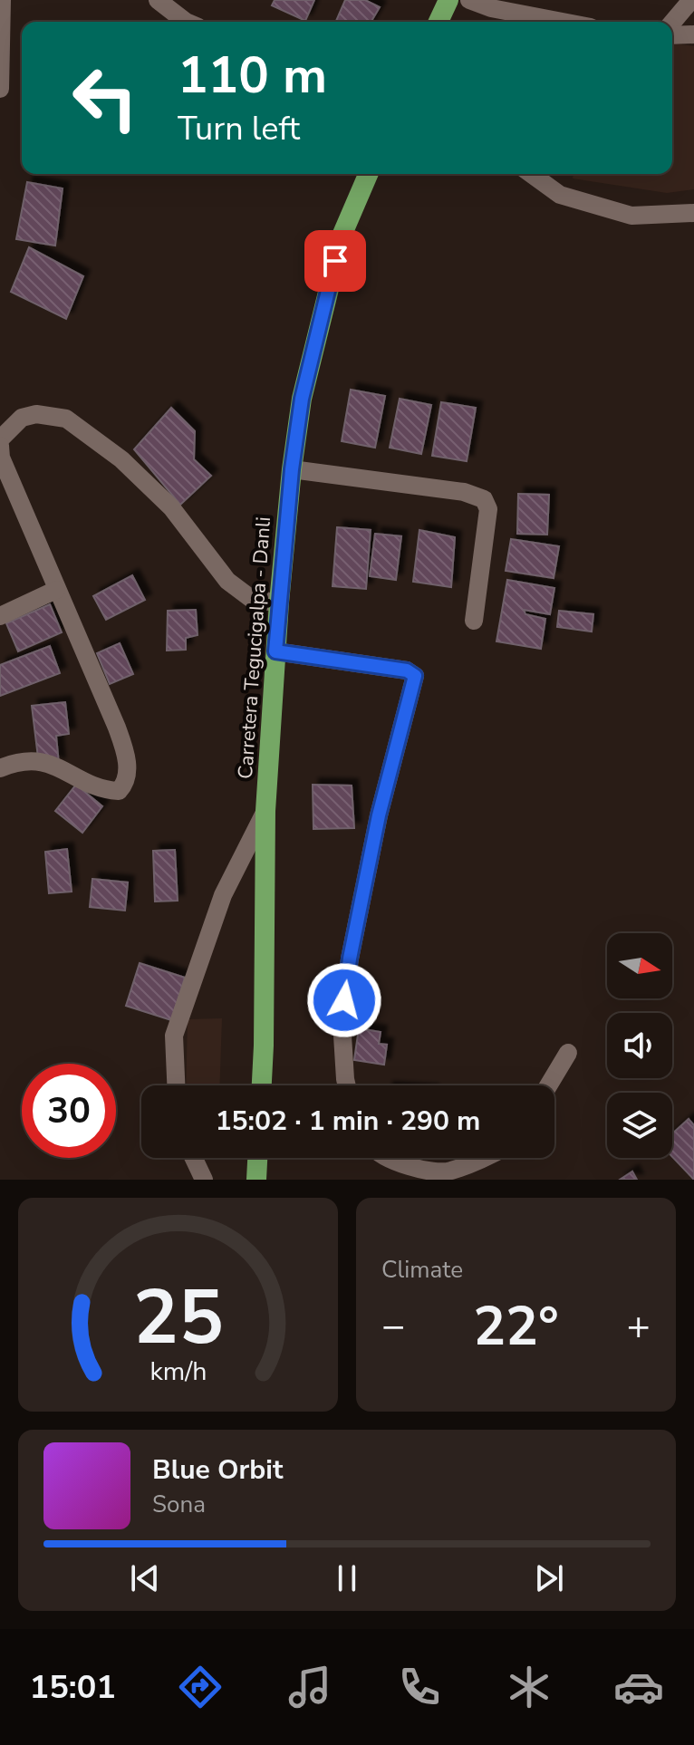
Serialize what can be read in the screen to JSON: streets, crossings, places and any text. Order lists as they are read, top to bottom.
{
  "streets": {
    "highway": ["Carretera Tegucigalpa - Danli"]
  },
  "north": "right",
  "page": {
    "turn": ["110 m", "Turn left"],
    "limit": "30",
    "trip": "15:02 · 1 min · 290 m",
    "tile": "Climate",
    "heat": ["−", "22°", "+"],
    "song": ["Blue Orbit", "Sona"],
    "tabs": "15:01",
    "gauge": ["25", "km/h"]
  }
}
